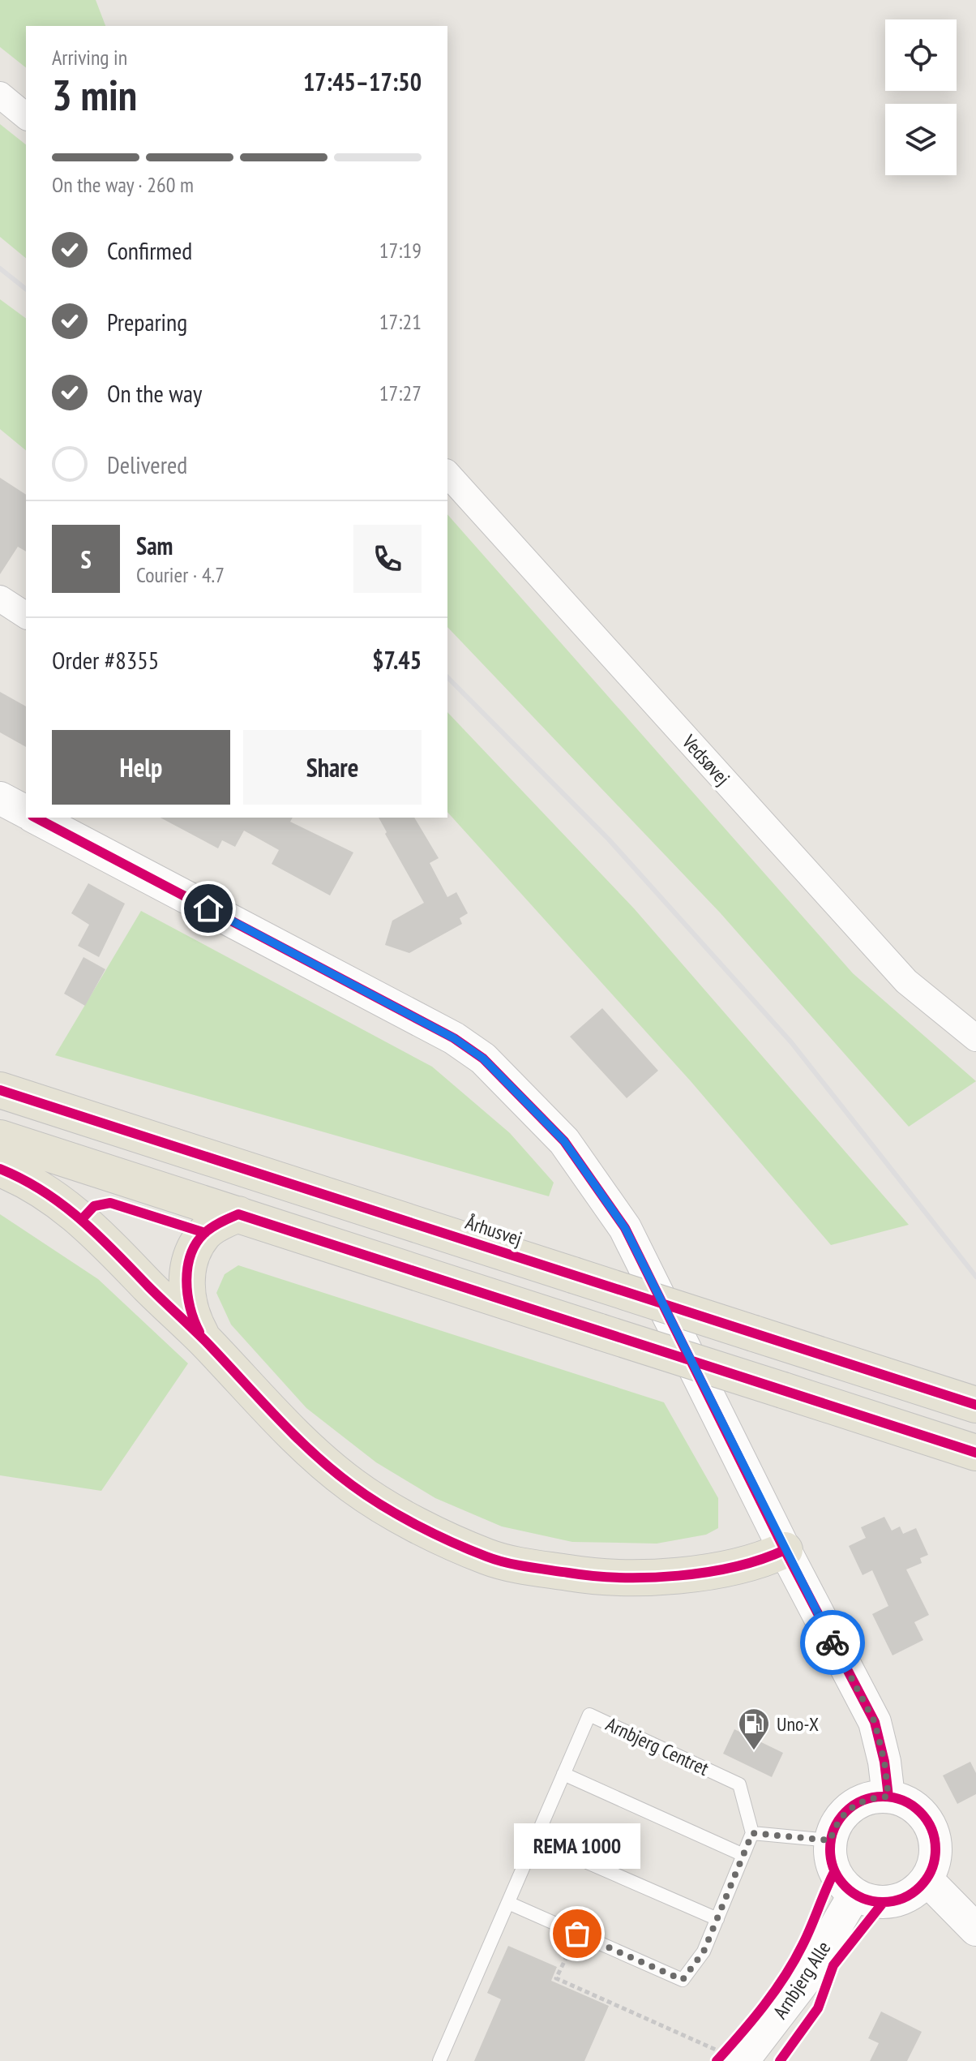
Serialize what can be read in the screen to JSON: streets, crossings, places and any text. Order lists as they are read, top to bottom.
{
  "streets": {
    "main road": ["Århusvej"],
    "street": ["Vedsøvej", "Arnbjerg Alle"],
    "lane": ["Arnbjerg Centret"]
  },
  "places": {
    "fuel station": ["Uno-X"],
    "other": ["REMA 1000"]
  },
  "page": {
    "heading": ["3 min", "Arriving in", "17:45–17:50"],
    "panel": [
      "Sam",
      "Courier · 4.7",
      "Order #8355",
      "$7.45"
    ],
    "bar": "On the way · 260 m",
    "list": [
      ["Confirmed", "17:19"],
      ["Preparing", "17:21"],
      ["On the way", "17:27"],
      "Delivered"
    ],
    "round": "S",
    "buttons": ["Help", "Share"],
    "bubble": "REMA 1000"
  }
}
